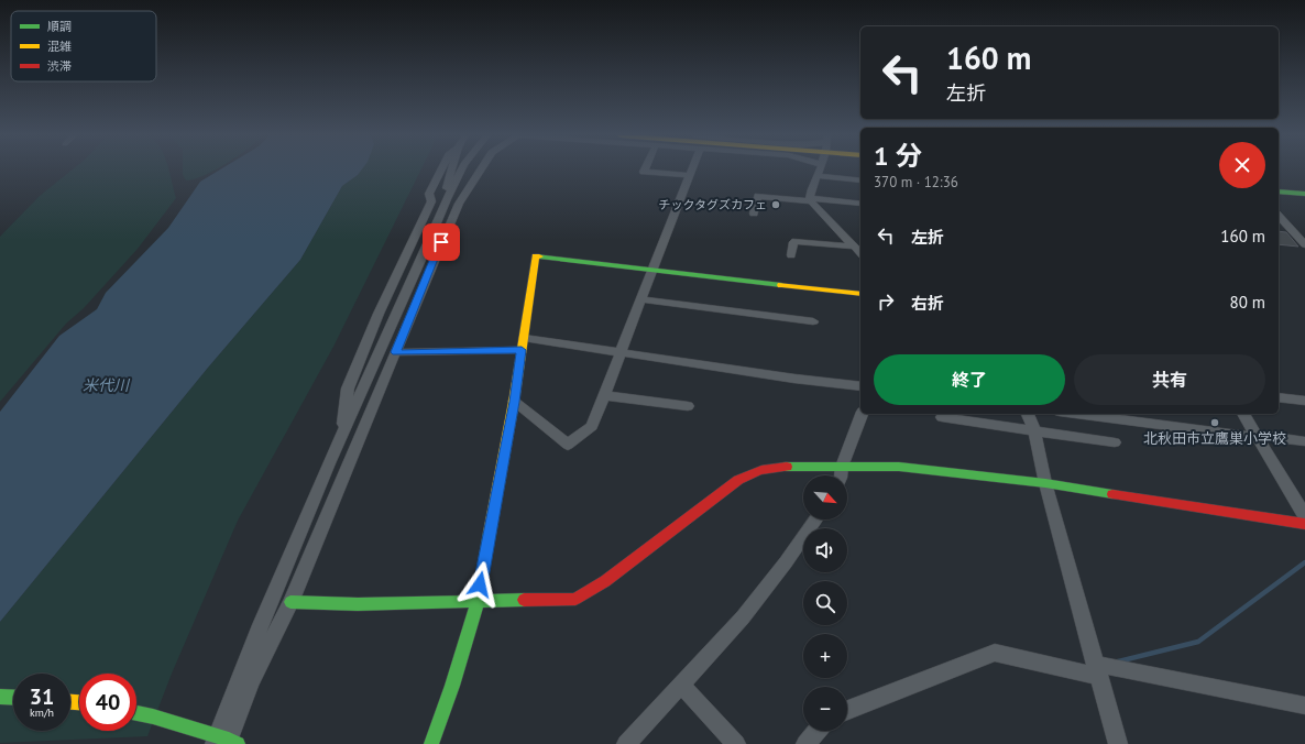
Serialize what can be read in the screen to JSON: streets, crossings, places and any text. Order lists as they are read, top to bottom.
{
  "water": ["米代川"],
  "places": ["チックタグズカフェ", "北秋田市立鷹巣小学校"],
  "legend": ["順調", "混雑", "渋滞"],
  "north": "bottom right",
  "page": {
    "turn": ["160 m", "左折"],
    "heading": ["1 分", "370 m · 12:36"],
    "list": [
      {
        "name": "左折",
        "value": "160 m"
      },
      {
        "name": "右折",
        "value": "80 m"
      }
    ],
    "buttons": ["終了", "共有"],
    "map_buttons": ["+", "−"],
    "speed": "31 km/h",
    "limit": "40"
  }
}
